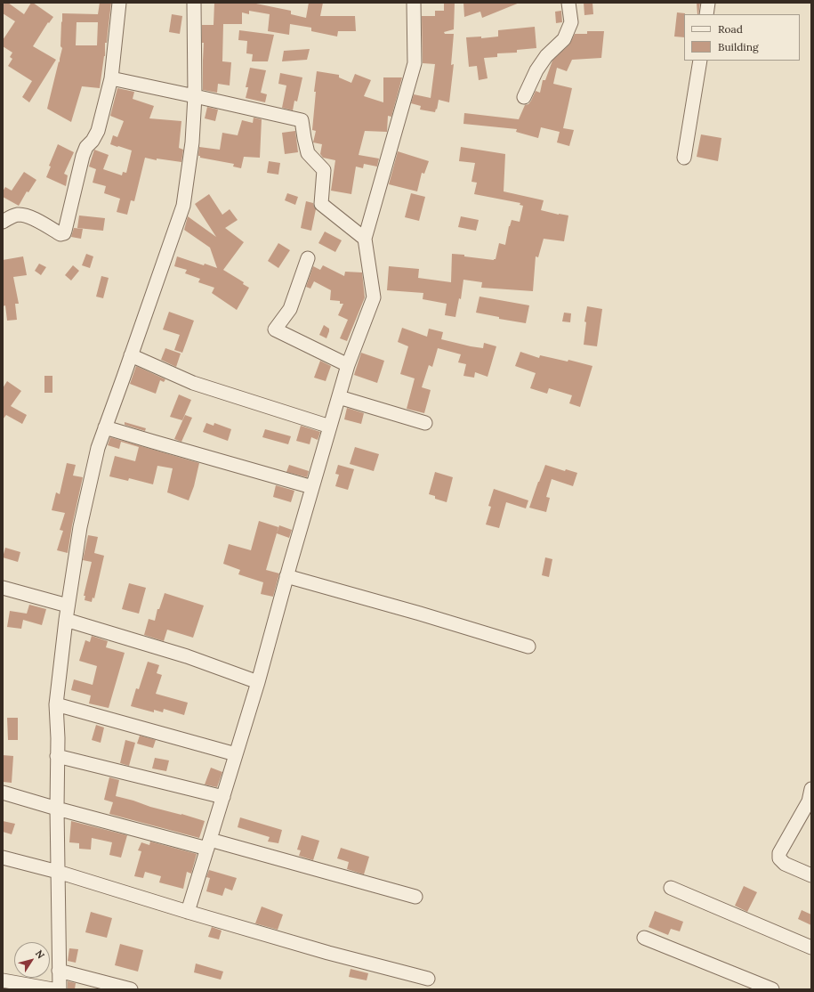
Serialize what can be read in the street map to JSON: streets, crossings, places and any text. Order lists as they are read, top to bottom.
{
  "legend": ["Road", "Building"],
  "north": "top right"
}
